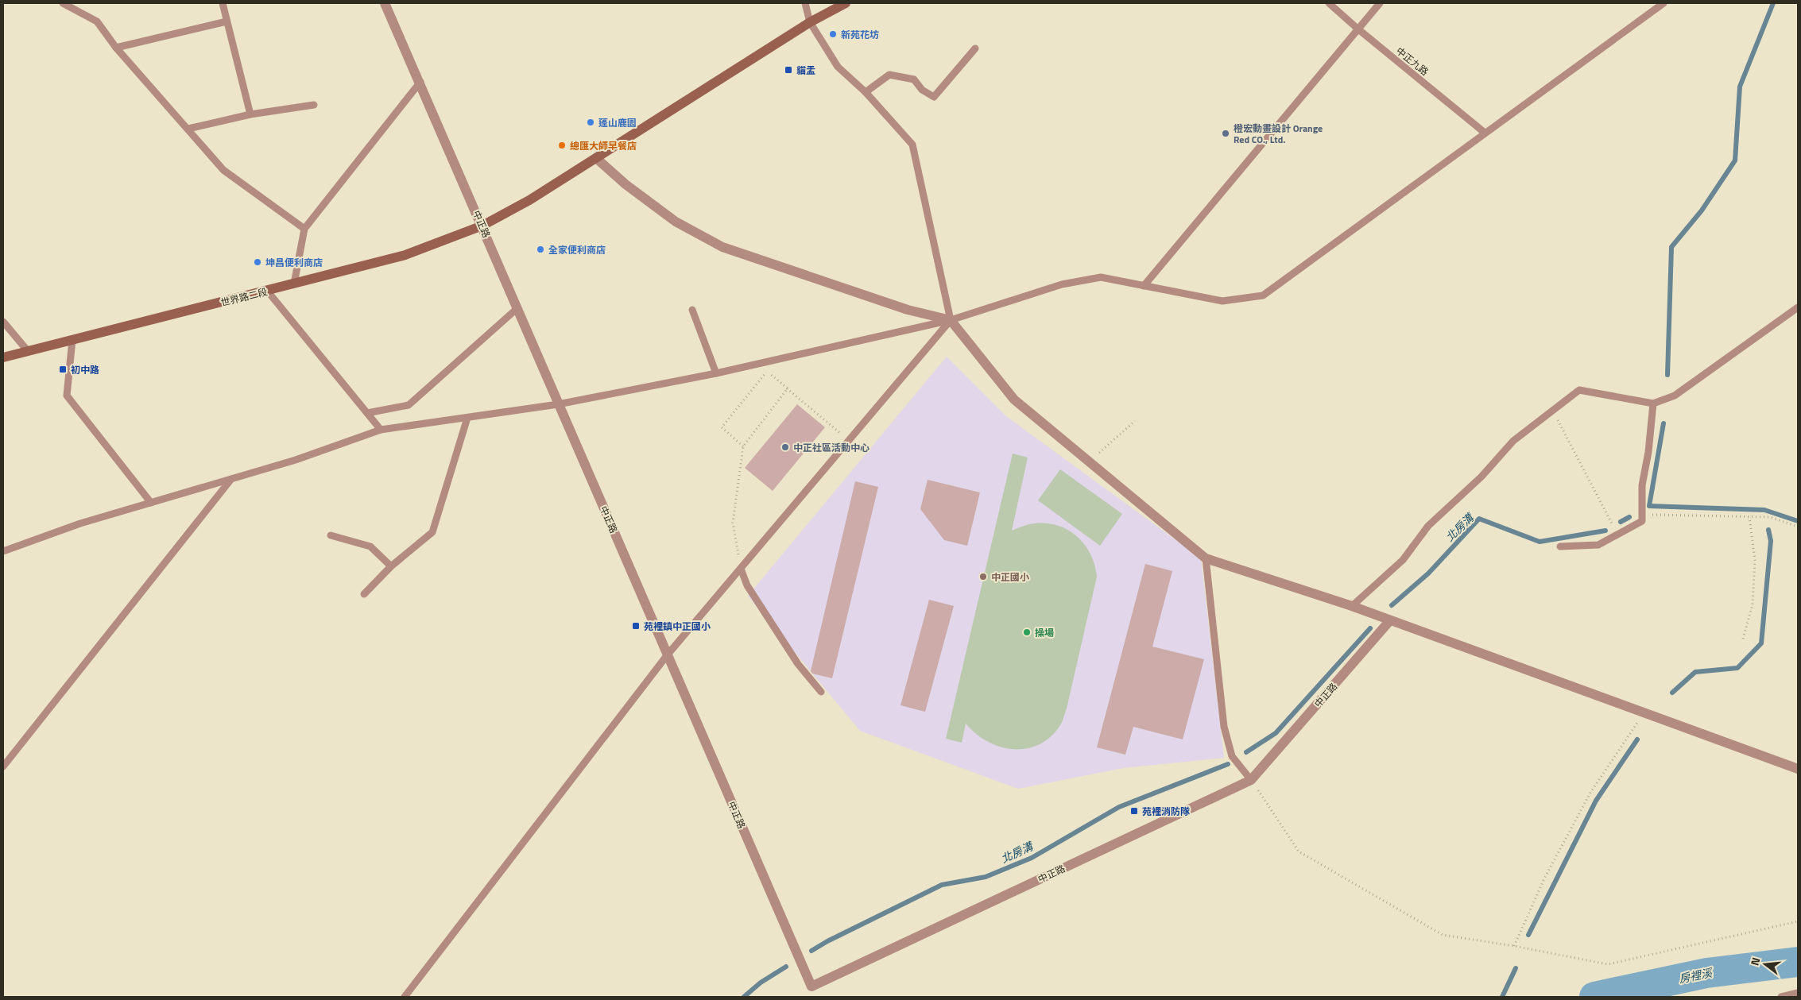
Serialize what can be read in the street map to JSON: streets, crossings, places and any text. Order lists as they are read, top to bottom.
{
  "streets": {
    "main road": ["世界路二段"],
    "street": ["中正路"],
    "lane": ["中正九路"]
  },
  "crossings": [
    ["中正路", "世界路二段"]
  ],
  "water": ["北房溝", "房裡溪"],
  "places": {
    "other": [
      "新苑花坊",
      "蓬山鹿園",
      "橙宏動畫設計 Orange Red CO., Ltd.",
      "總匯大師早餐店",
      "全家便利商店",
      "坤昌便利商店",
      "中正社區活動中心",
      "中正國小",
      "操場"
    ],
    "transit": [
      "貓盂",
      "初中路",
      "苑裡鎮中正國小",
      "苑裡消防隊"
    ]
  },
  "north": "left"
}
